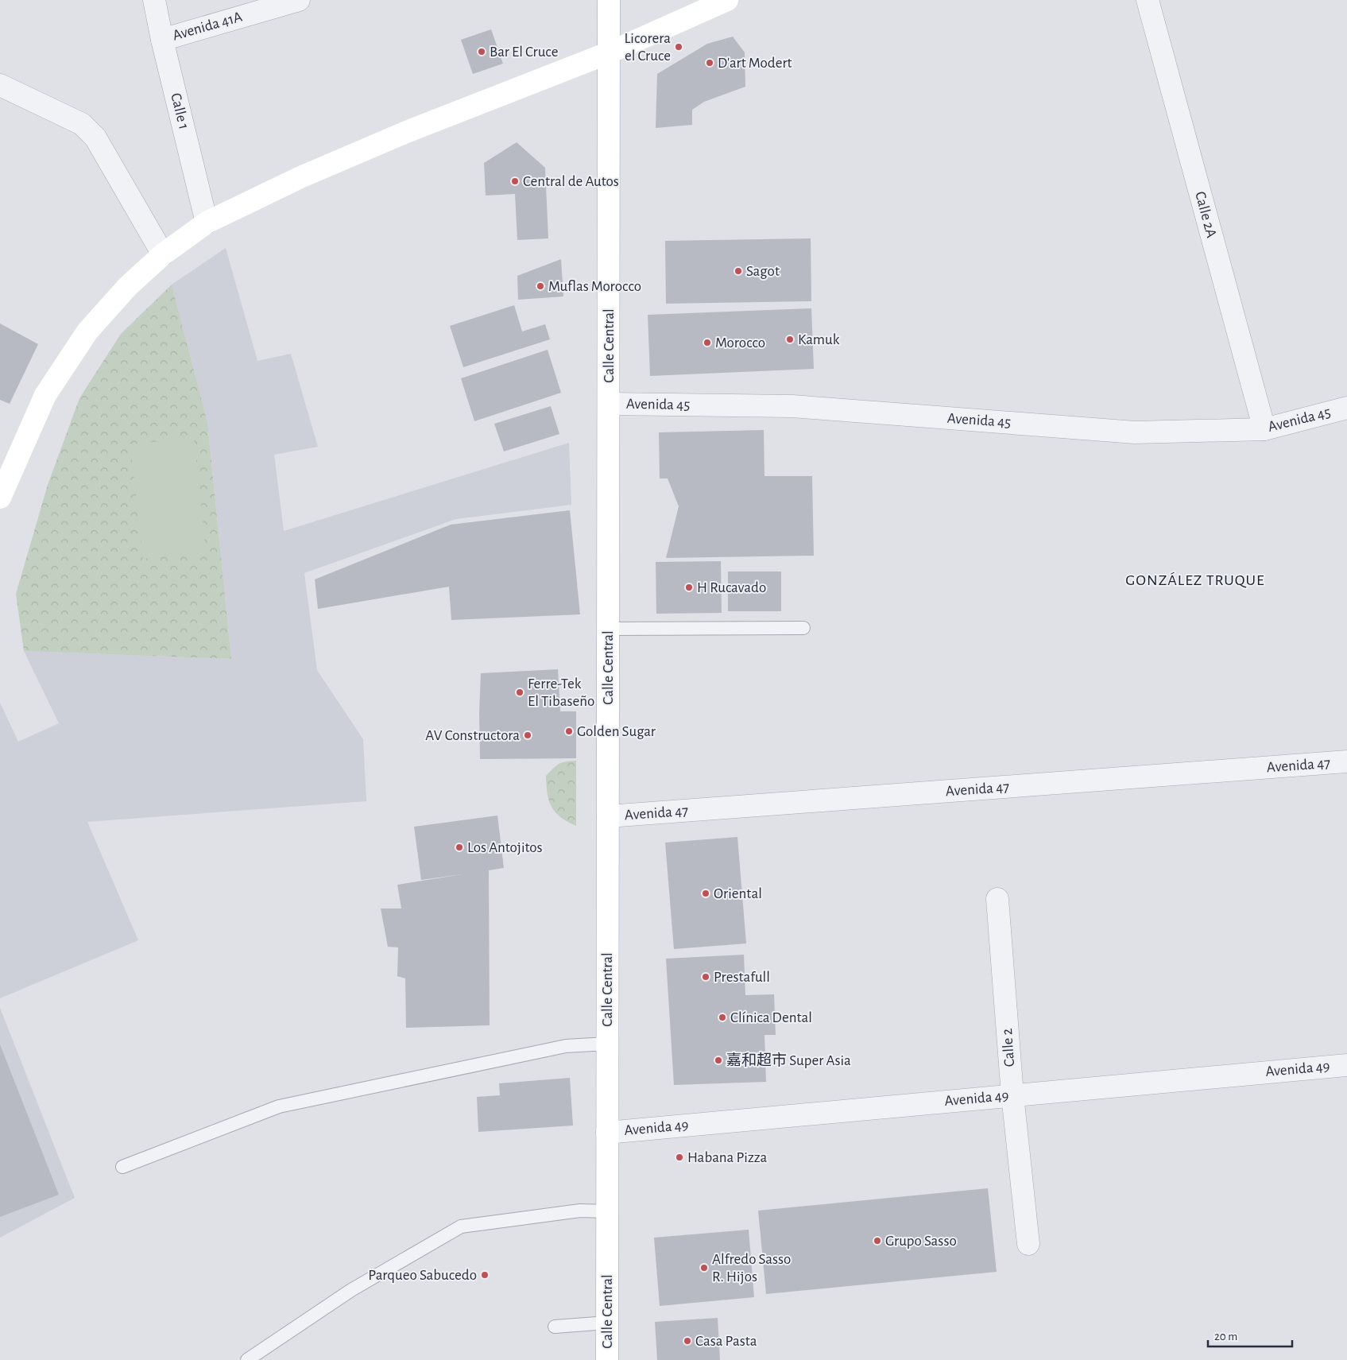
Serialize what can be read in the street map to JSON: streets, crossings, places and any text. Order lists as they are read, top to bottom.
{
  "streets": {
    "main road": ["Calle Central"],
    "street": [
      "Avenida 41A",
      "Calle 1",
      "Calle 2A",
      "Avenida 45",
      "Avenida 47",
      "Calle 2",
      "Avenida 49"
    ]
  },
  "crossings": [
    ["Avenida 41A", "Calle 1"],
    ["Calle 2A", "Avenida 45"],
    ["Calle Central", "Avenida 45"],
    ["Calle Central", "Avenida 47"],
    ["Calle Central", "Avenida 49"],
    ["Calle 2", "Avenida 49"]
  ],
  "districts": ["GONZÁLEZ TRUQUE"],
  "places": [
    "Licorera el Cruce",
    "Bar El Cruce",
    "D'art Modert",
    "Central de Autos",
    "Sagot",
    "Muflas Morocco",
    "Kamuk",
    "Morocco",
    "H Rucavado",
    "Ferre-Tek El Tibaseño",
    "Golden Sugar",
    "AV Constructora",
    "Los Antojitos",
    "Oriental",
    "Prestafull",
    "Clínica Dental",
    "嘉和超市 Super Asia",
    "Habana Pizza",
    "Grupo Sasso",
    "Alfredo Sasso R. Hijos",
    "Parqueo Sabucedo",
    "Casa Pasta"
  ],
  "scale_bar": "20 m"
}
